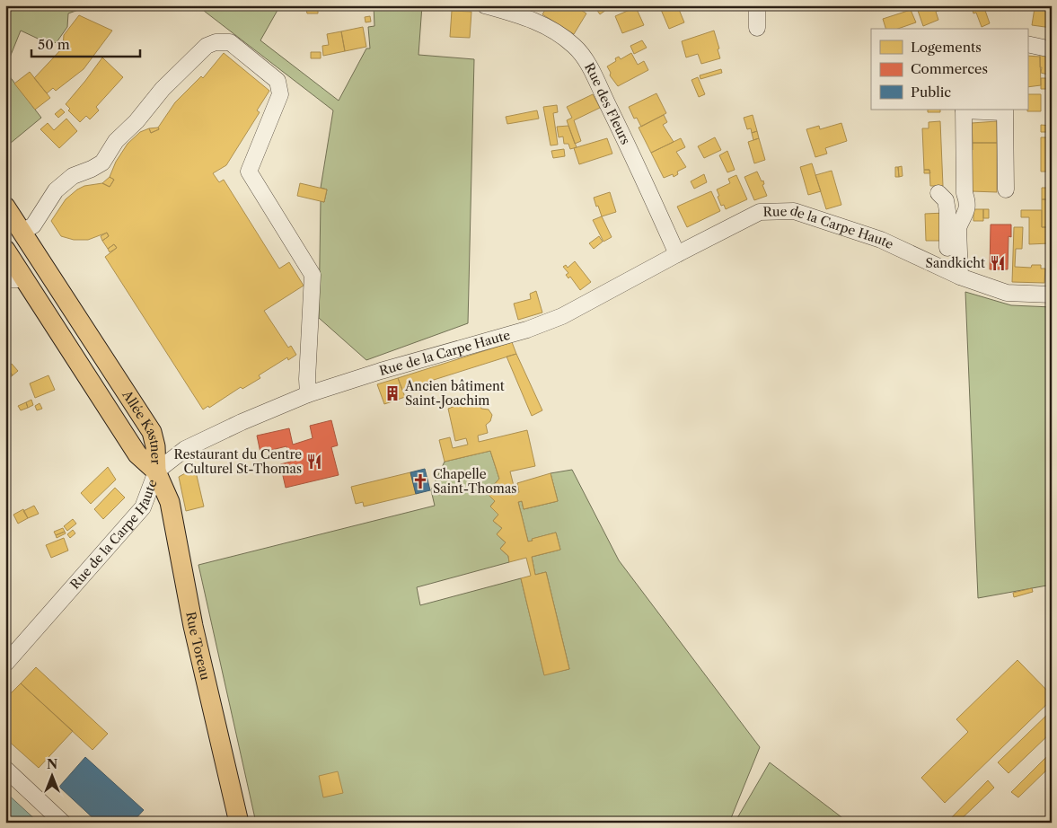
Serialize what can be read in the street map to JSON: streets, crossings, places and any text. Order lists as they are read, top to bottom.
{
  "streets": {
    "main road": ["Allée Kastner", "Rue Toreau"],
    "street": ["Rue des Fleurs", "Rue de la Carpe Haute"]
  },
  "crossings": [
    ["Rue des Fleurs", "Rue de la Carpe Haute"],
    ["Rue de la Carpe Haute", "Allée Kastner"],
    ["Rue de la Carpe Haute", "Rue Toreau"],
    ["Allée Kastner", "Rue Toreau"]
  ],
  "places": {
    "restaurant": ["Sandkicht", "Restaurant du Centre Culturel St-Thomas"],
    "building": ["Ancien bâtiment Saint-Joachim"],
    "church": ["Chapelle Saint-Thomas"]
  },
  "legend": ["Logements", "Commerces", "Public"],
  "scale_bar": "50 m",
  "north": "top"
}
